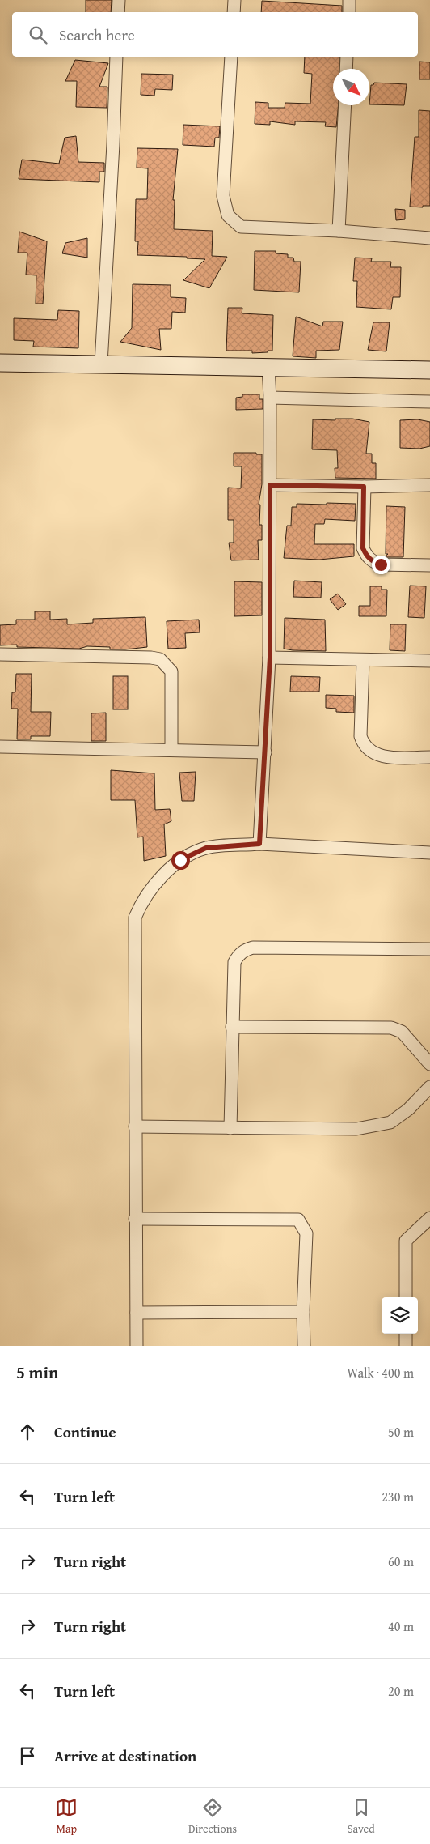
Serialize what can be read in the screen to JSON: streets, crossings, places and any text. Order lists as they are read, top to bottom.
{
  "north": "bottom right",
  "page": {
    "search": "Search here",
    "heading": ["5 min", "Walk · 400 m"],
    "list": [
      ["Continue", "50 m"],
      ["Turn left", "230 m"],
      ["Turn right", "60 m"],
      ["Turn right", "40 m"],
      ["Turn left", "20 m"],
      "Arrive at destination"
    ],
    "nav": ["Map", "Directions", "Saved"]
  }
}
